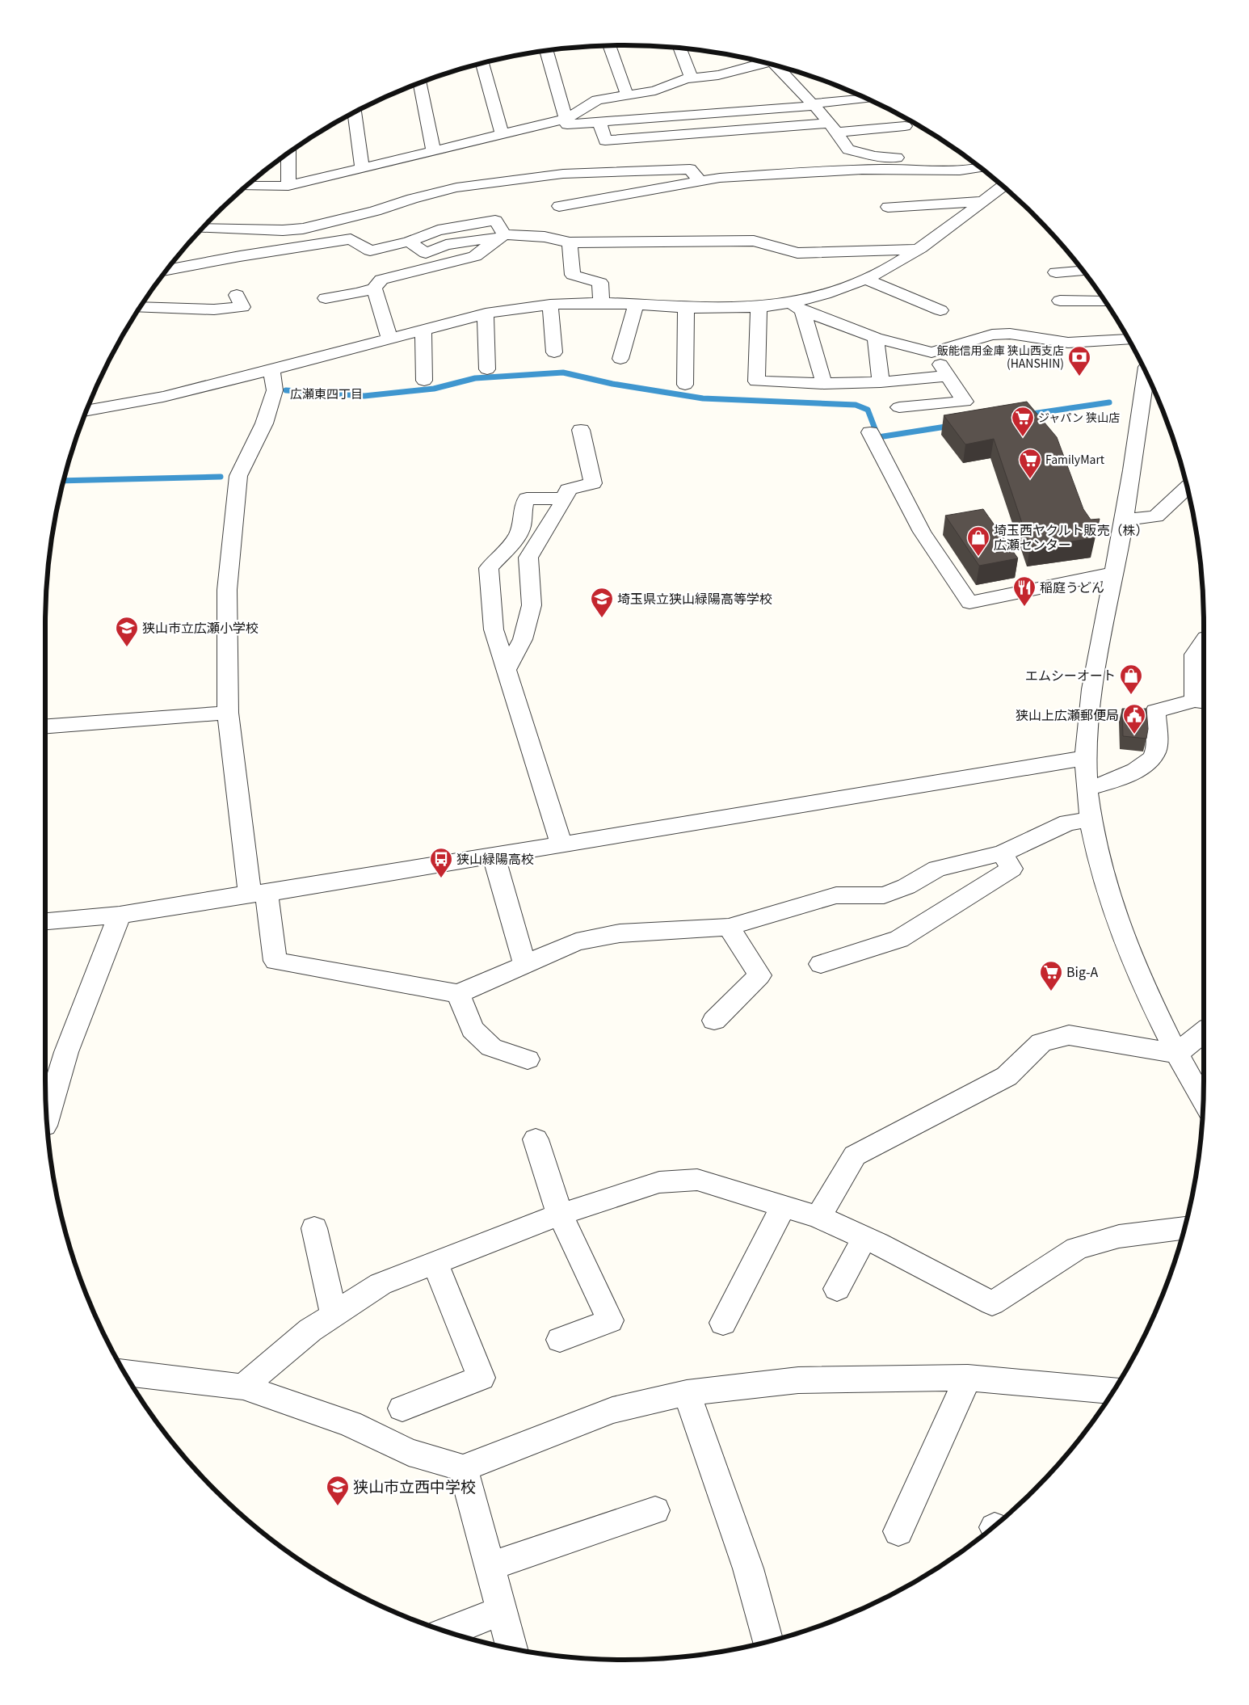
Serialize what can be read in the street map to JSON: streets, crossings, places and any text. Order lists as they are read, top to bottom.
{
  "districts": ["広瀬東四丁目"],
  "places": {
    "bank": ["飯能信用金庫 狭山西支店 (HANSHIN)"],
    "supermarket": ["ジャパン 狭山店", "FamilyMart", "Big-A"],
    "shop": ["埼玉西ヤクルト販売（株） 広瀬センター", "エムシーオート"],
    "restaurant": ["稲庭うどん"],
    "school or university": ["埼玉県立狭山緑陽高等学校", "狭山市立広瀬小学校", "狭山市立西中学校"],
    "public building": ["狭山上広瀬郵便局"],
    "bus stop": ["狭山緑陽高校"]
  }
}
